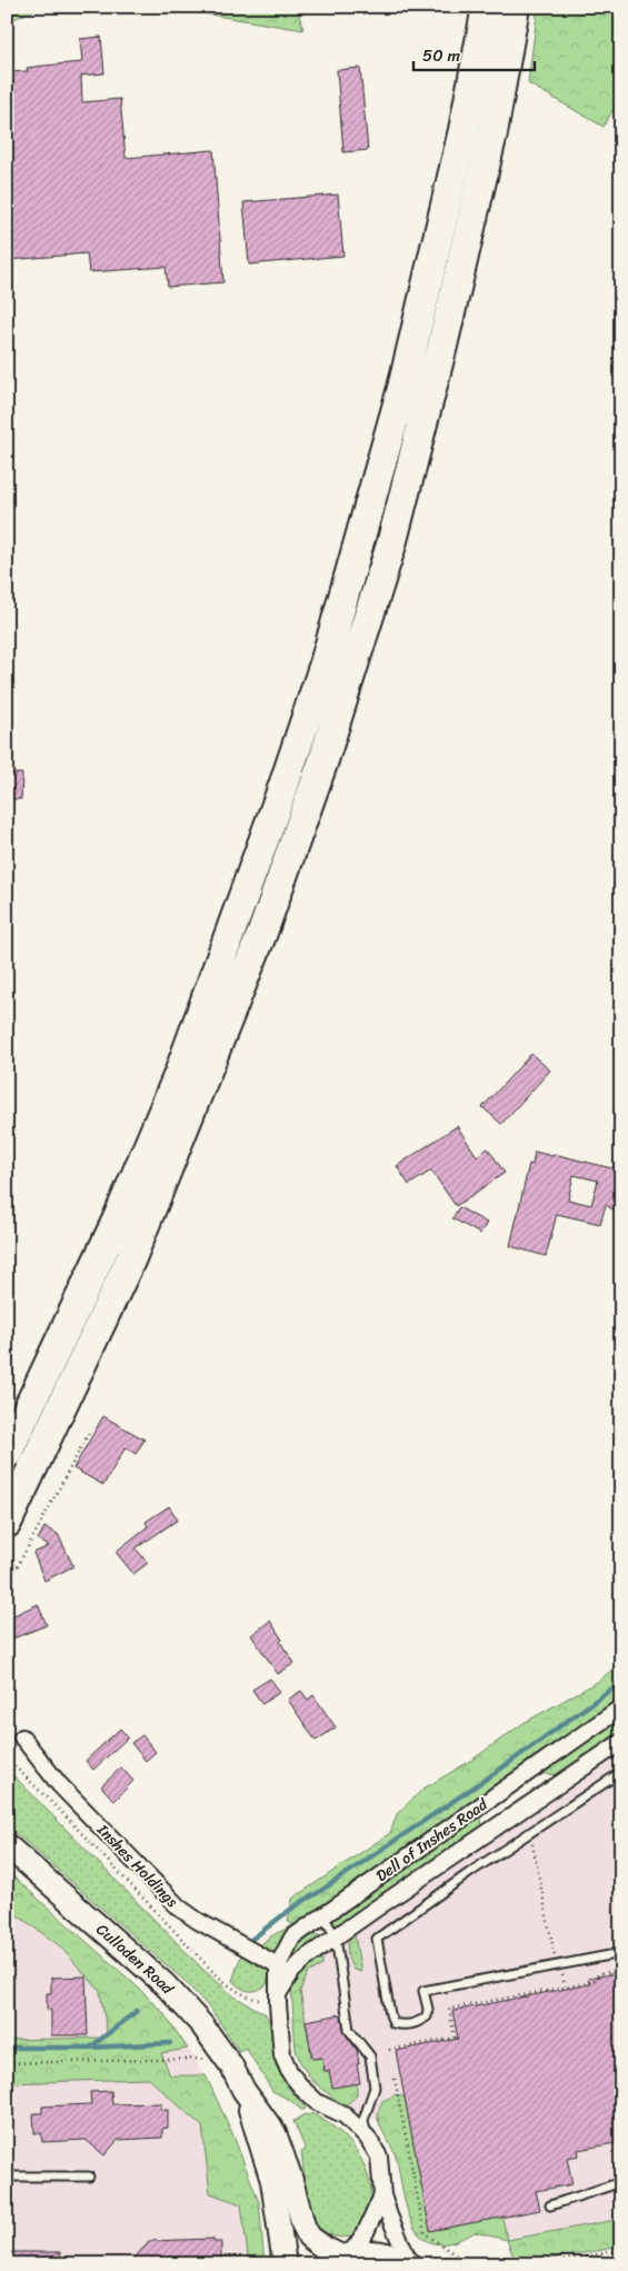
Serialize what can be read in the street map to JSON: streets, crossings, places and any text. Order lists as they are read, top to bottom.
{
  "streets": {
    "main road": ["Culloden Road"],
    "street": ["Dell of Inshes Road", "Inshes Holdings"]
  },
  "crossings": [
    ["Dell of Inshes Road", "Inshes Holdings"],
    ["Dell of Inshes Road", "Culloden Road"]
  ],
  "scale_bar": "50 m"
}
